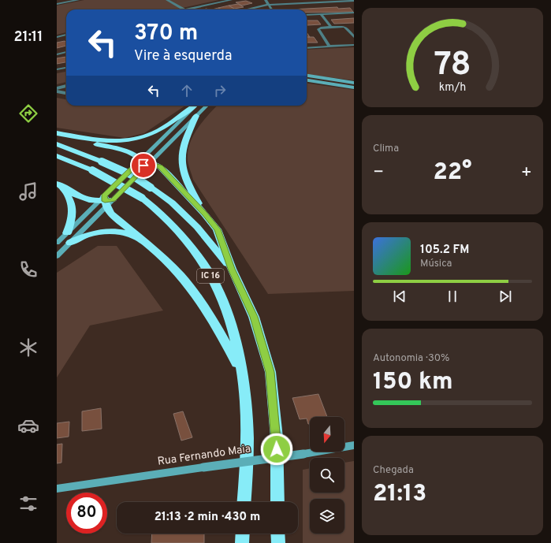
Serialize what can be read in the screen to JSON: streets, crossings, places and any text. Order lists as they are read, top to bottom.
{
  "streets": {
    "highway": ["IC 16"],
    "main road": ["Rua Fernando Maia"]
  },
  "north": "bottom",
  "page": {
    "tabs": "21:11",
    "turn": ["370 m", "Vire à esquerda"],
    "tile": [
      "Clima",
      ["Autonomia · 30%", "150 km"],
      ["Chegada", "21:13"]
    ],
    "heat": ["−", "22°", "+"],
    "song": ["105.2 FM", "Música"],
    "limit": "80",
    "trip": "21:13 · 2 min · 430 m",
    "gauge": ["78", "km/h"]
  }
}
